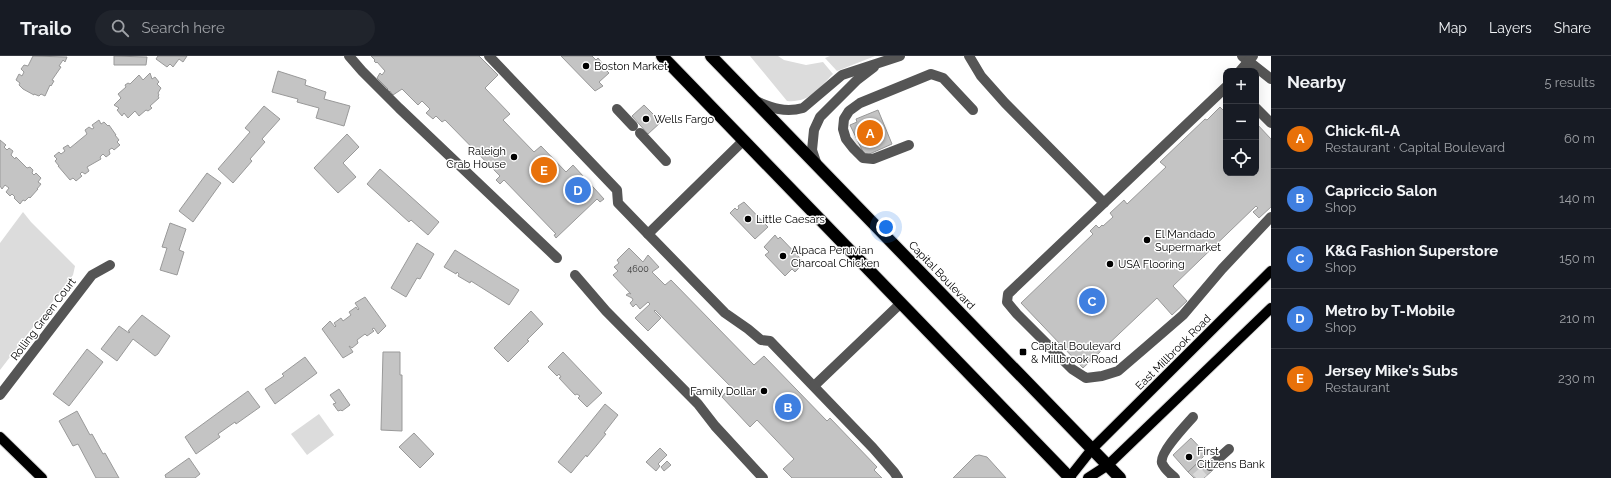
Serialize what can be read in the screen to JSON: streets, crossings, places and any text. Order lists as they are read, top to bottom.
{
  "streets": {
    "highway": ["Capital Boulevard"],
    "main road": ["East Millbrook Road"],
    "street": ["Rolling Green Court"]
  },
  "crossings": [
    ["Capital Boulevard", "East Millbrook Road"]
  ],
  "places": {
    "other": [
      "Boston Market",
      "Wells Fargo",
      "Raleigh Crab House",
      "Little Caesars",
      "El Mandado Supermarket",
      "Alpaca Peruvian Charcoal Chicken",
      "USA Flooring",
      "Family Dollar",
      "First Citizens Bank"
    ],
    "transit": ["Capital Boulevard & Millbrook Road"]
  },
  "house_numbers": ["4600"],
  "page": {
    "header": "Trailo",
    "search": "Search here",
    "nav": ["Map", "Layers", "Share"],
    "heading": ["Nearby", "5 results"],
    "map_buttons": ["+", "−"],
    "list": [
      {
        "mark": "A",
        "name": "Chick-fil-A",
        "note": "Restaurant · Capital Boulevard",
        "value": "60 m"
      },
      {
        "mark": "B",
        "name": "Capriccio Salon",
        "note": "Shop",
        "value": "140 m"
      },
      {
        "mark": "C",
        "name": "K&G Fashion Superstore",
        "note": "Shop",
        "value": "150 m"
      },
      {
        "mark": "D",
        "name": "Metro by T-Mobile",
        "note": "Shop",
        "value": "210 m"
      },
      {
        "mark": "E",
        "name": "Jersey Mike's Subs",
        "note": "Restaurant",
        "value": "230 m"
      }
    ],
    "pins": [
      "A",
      "E",
      "D",
      "C",
      "B"
    ]
  }
}
